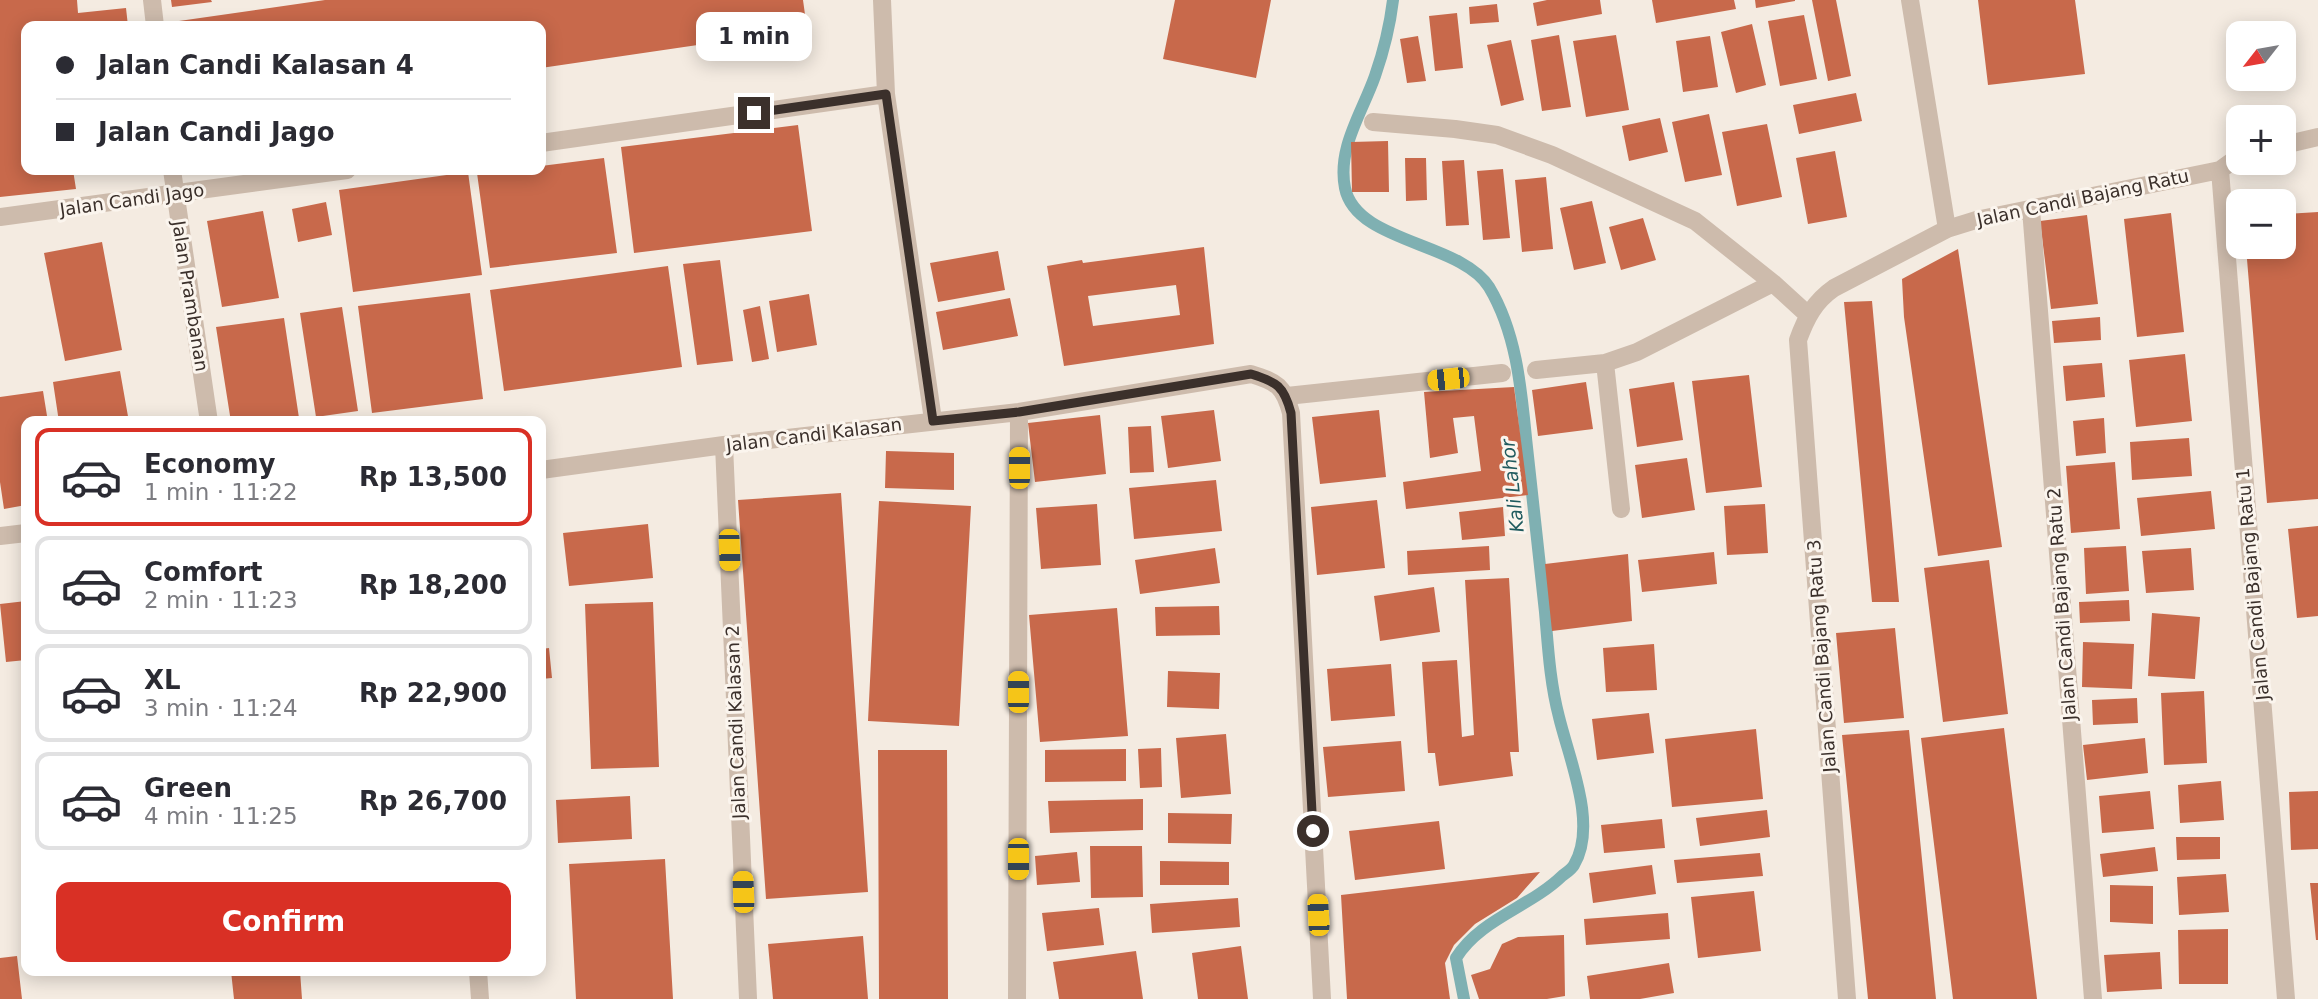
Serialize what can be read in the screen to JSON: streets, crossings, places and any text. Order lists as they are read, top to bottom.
{
  "streets": {
    "street": [
      "Jalan Candi Bajang Ratu",
      "Jalan Candi Jago",
      "Jalan Prambanan",
      "Jalan Candi Kalasan",
      "Jalan Candi Bajang Ratu 1",
      "Jalan Candi Bajang Ratu 2",
      "Jalan Candi Bajang Ratu 3",
      "Jalan Candi Kalasan 2"
    ]
  },
  "crossings": [
    ["Jalan Candi Bajang Ratu", "Jalan Candi Bajang Ratu 1"],
    ["Jalan Candi Bajang Ratu", "Jalan Candi Bajang Ratu 2"],
    ["Jalan Candi Bajang Ratu", "Jalan Candi Bajang Ratu 3"],
    ["Jalan Candi Jago", "Jalan Prambanan"],
    ["Jalan Candi Kalasan", "Jalan Candi Kalasan 2"]
  ],
  "water": ["Kali Lahor"],
  "north": "bottom left",
  "page": {
    "bubble": "1 min",
    "map_buttons": ["+", "−"],
    "banner": ["Jalan Candi Kalasan 4", "Jalan Candi Jago"],
    "list": [
      {
        "name": "Economy",
        "note": "1 min · 11:22",
        "value": "Rp 13,500"
      },
      {
        "name": "Comfort",
        "note": "2 min · 11:23",
        "value": "Rp 18,200"
      },
      {
        "name": "XL",
        "note": "3 min · 11:24",
        "value": "Rp 22,900"
      },
      {
        "name": "Green",
        "note": "4 min · 11:25",
        "value": "Rp 26,700"
      }
    ],
    "buttons": "Confirm"
  }
}
